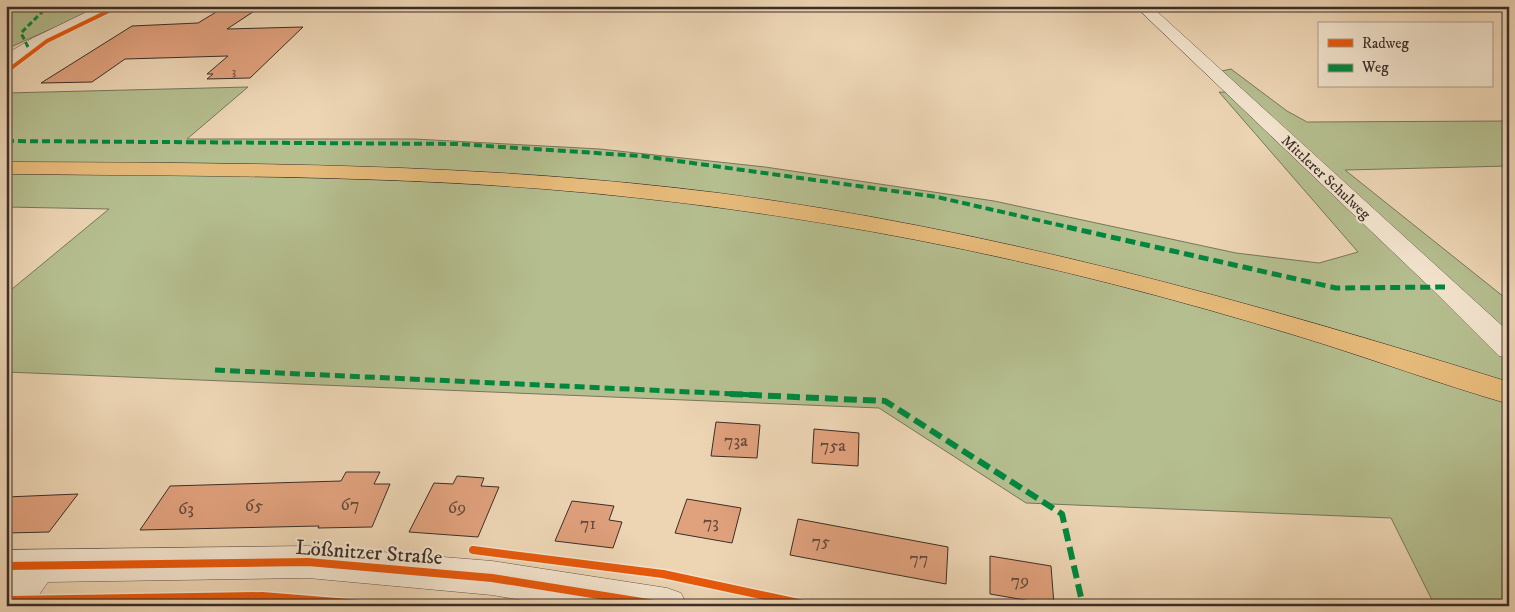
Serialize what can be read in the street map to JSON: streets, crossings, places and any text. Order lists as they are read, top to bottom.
{
  "streets": {
    "street": ["Mittlerer Schulweg", "Lößnitzer Straße"]
  },
  "house_numbers": [
    "3",
    "73a",
    "75a",
    "67",
    "65",
    "69",
    "63",
    "73",
    "71",
    "75",
    "77",
    "79"
  ],
  "legend": ["Radweg", "Weg"]
}
